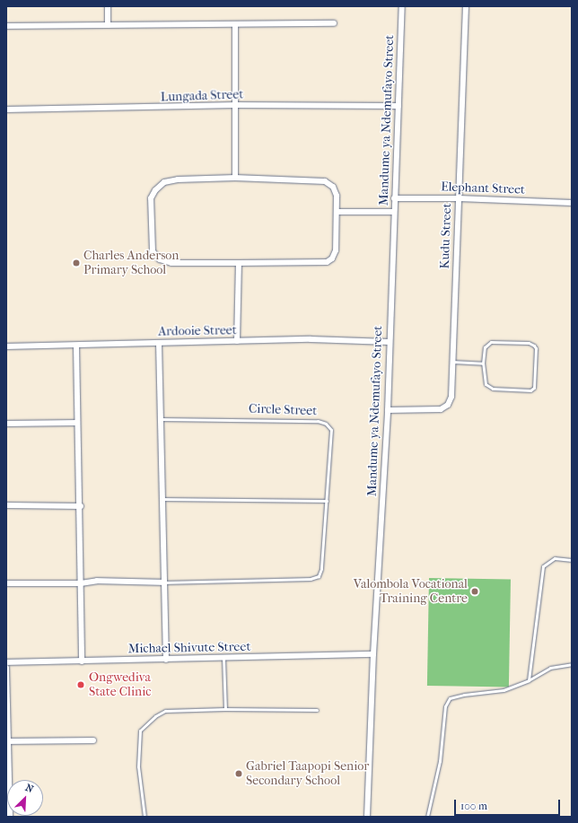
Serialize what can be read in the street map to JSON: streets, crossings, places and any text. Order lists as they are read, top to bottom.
{
  "streets": {
    "street": [
      "Lungada Street",
      "Mandume ya Ndemufayo Street",
      "Elephant Street",
      "Kudu Street",
      "Ardooie Street",
      "Michael Shivute Street"
    ],
    "lane": ["Circle Street"]
  },
  "crossings": [
    ["Lungada Street", "Mandume ya Ndemufayo Street"],
    ["Mandume ya Ndemufayo Street", "Elephant Street"],
    ["Mandume ya Ndemufayo Street", "Kudu Street"],
    ["Mandume ya Ndemufayo Street", "Ardooie Street"],
    ["Mandume ya Ndemufayo Street", "Michael Shivute Street"],
    ["Elephant Street", "Kudu Street"]
  ],
  "places": [
    "Charles Anderson Primary School",
    "Valombola Vocational Training Centre",
    "Ongwediva State Clinic",
    "Gabriel Taapopi Senior Secondary School"
  ],
  "scale_bar": "100 m",
  "north": "top right"
}
